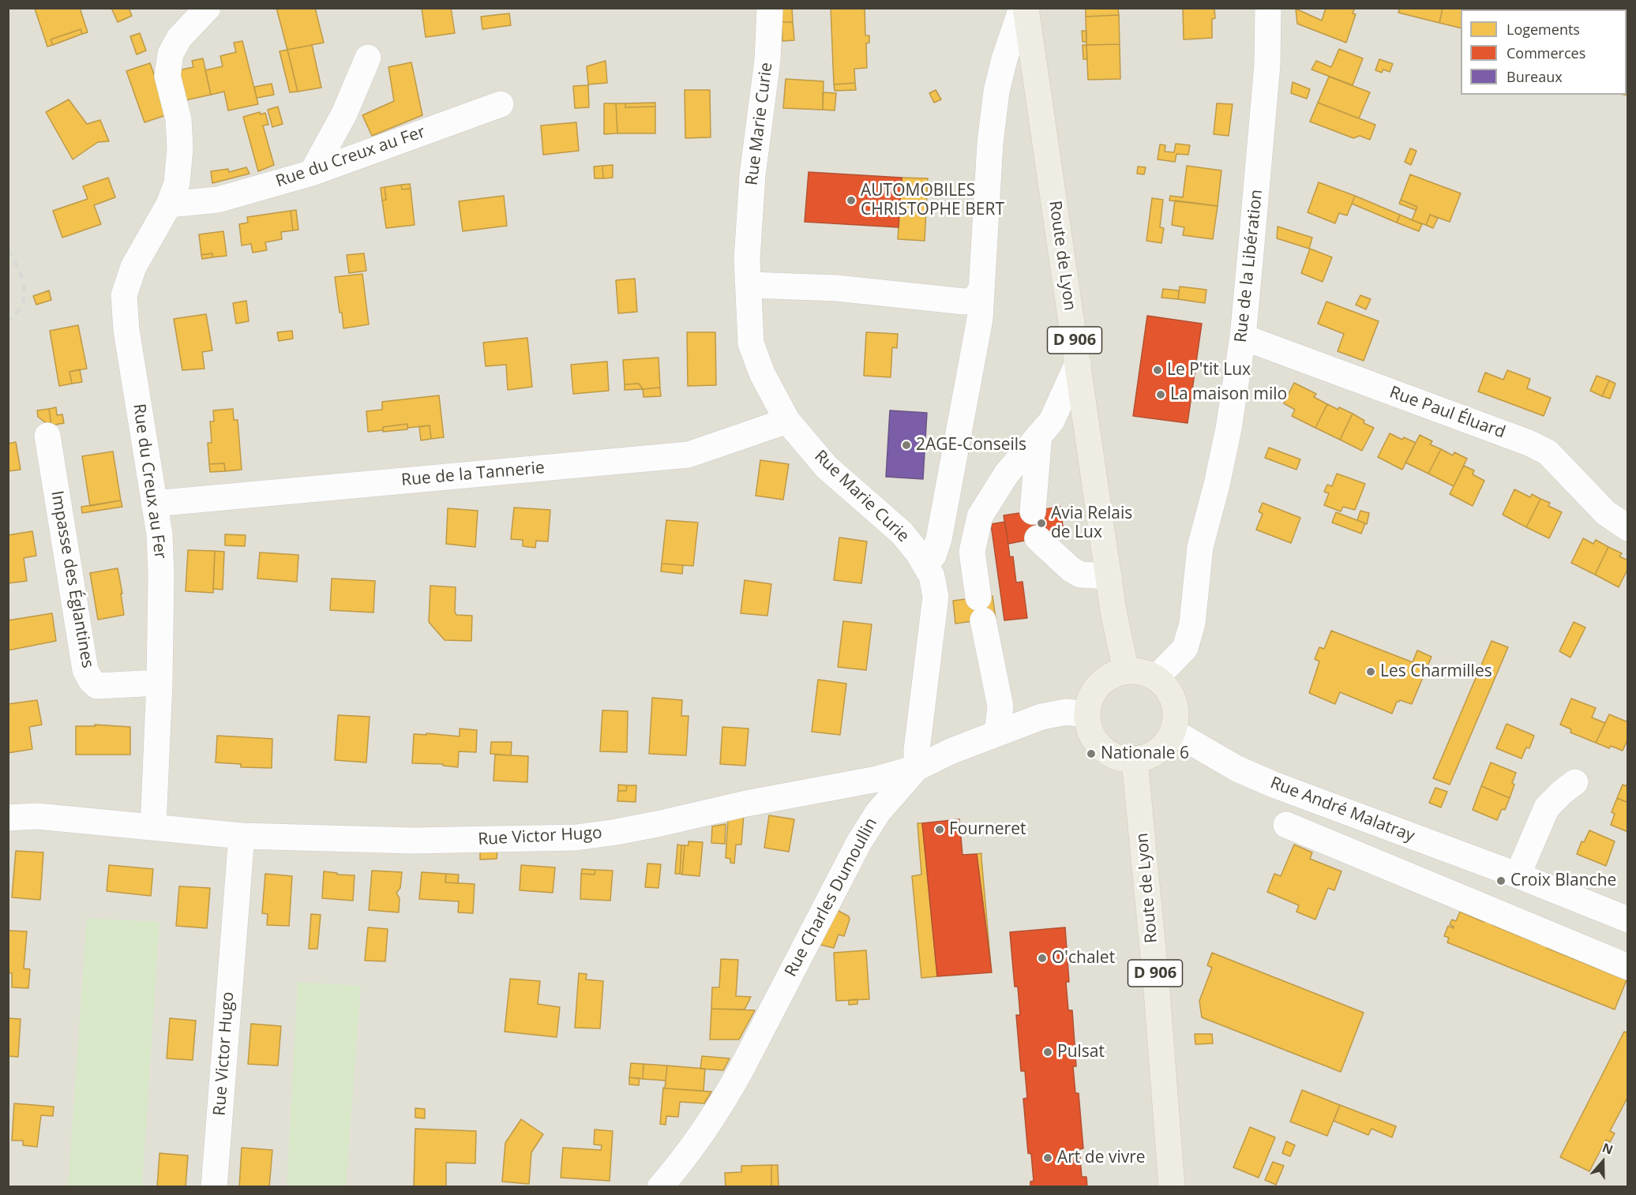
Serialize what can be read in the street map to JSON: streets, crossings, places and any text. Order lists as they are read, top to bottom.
{
  "streets": {
    "main road": ["Route de Lyon", "D 906"],
    "street": [
      "Rue Marie Curie",
      "Rue du Creux au Fer",
      "Rue de la Libération",
      "Rue Paul Éluard",
      "Rue de la Tannerie",
      "Impasse des Églantines",
      "Rue André Malatray",
      "Rue Victor Hugo",
      "Rue Charles Dumoullin"
    ]
  },
  "crossings": [
    ["Rue Marie Curie", "Rue de la Tannerie"],
    ["Rue Marie Curie", "Rue Victor Hugo"],
    ["Rue Marie Curie", "Rue Charles Dumoullin"],
    ["Rue du Creux au Fer", "Rue de la Tannerie"],
    ["Rue du Creux au Fer", "Impasse des Églantines"],
    ["Rue du Creux au Fer", "Rue Victor Hugo"],
    ["Route de Lyon", "Rue de la Libération"],
    ["Route de Lyon", "Rue André Malatray"],
    ["Route de Lyon", "Rue Charles Dumoullin"],
    ["Rue de la Libération", "Rue Paul Éluard"],
    ["Rue de la Libération", "Rue André Malatray"],
    ["Rue de la Libération", "Rue Charles Dumoullin"],
    ["Rue André Malatray", "Rue Charles Dumoullin"],
    ["Rue Victor Hugo", "Rue Charles Dumoullin"]
  ],
  "places": [
    "AUTOMOBILES CHRISTOPHE BERT",
    "Le P'tit Lux",
    "La maison milo",
    "2AGE-Conseils",
    "Avia Relais de Lux",
    "Les Charmilles",
    "Nationale 6",
    "Fourneret",
    "Croix Blanche",
    "O'chalet",
    "Pulsat",
    "Art de vivre"
  ],
  "legend": ["Logements", "Commerces", "Bureaux"],
  "north": "top"
}
